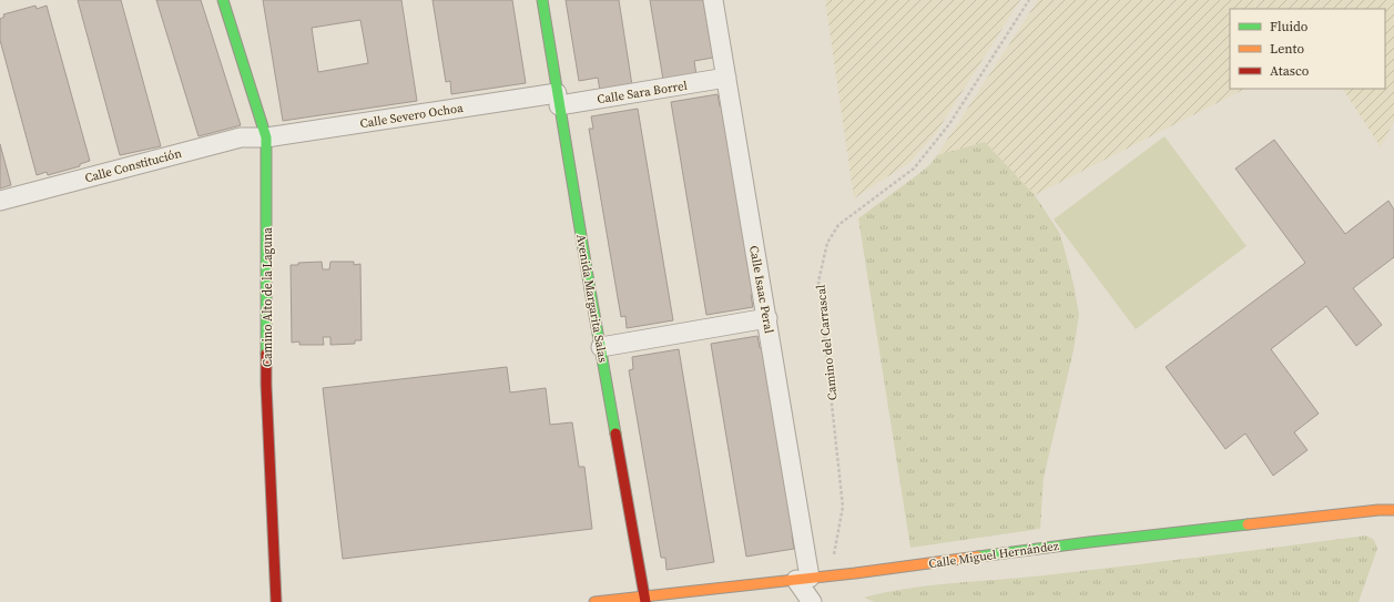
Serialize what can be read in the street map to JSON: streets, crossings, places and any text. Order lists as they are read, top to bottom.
{
  "streets": {
    "street": [
      "Calle Sara Borrel",
      "Calle Severo Ochoa",
      "Calle Constitución",
      "Calle Isaac Peral",
      "Camino Alto de la Laguna",
      "Avenida Margarita Salas",
      "Calle Miguel Hernández"
    ],
    "path": ["Camino del Carrascal"]
  },
  "crossings": [
    ["Calle Sara Borrel", "Calle Severo Ochoa"],
    ["Calle Sara Borrel", "Calle Isaac Peral"],
    ["Calle Sara Borrel", "Avenida Margarita Salas"],
    ["Calle Severo Ochoa", "Calle Constitución"],
    ["Calle Severo Ochoa", "Camino Alto de la Laguna"],
    ["Calle Severo Ochoa", "Avenida Margarita Salas"],
    ["Calle Constitución", "Camino Alto de la Laguna"],
    ["Calle Isaac Peral", "Calle Miguel Hernández"],
    ["Avenida Margarita Salas", "Calle Miguel Hernández"],
    ["Camino del Carrascal", "Calle Miguel Hernández"]
  ],
  "legend": ["Fluido", "Lento", "Atasco"]
}
